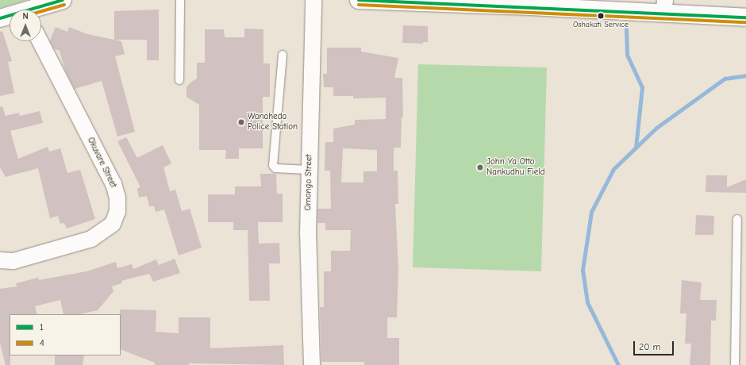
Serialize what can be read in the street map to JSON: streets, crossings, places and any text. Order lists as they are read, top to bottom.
{
  "streets": {
    "street": ["Okuvare Street", "Omongo Street"]
  },
  "places": ["Oshakati Service", "Wanaheda Police Station", "John Ya Otto Nankudhu Field"],
  "lines": ["transit line 1", "transit line 4"],
  "legend": ["1", "4"],
  "scale_bar": "20 m",
  "north": "top"
}
